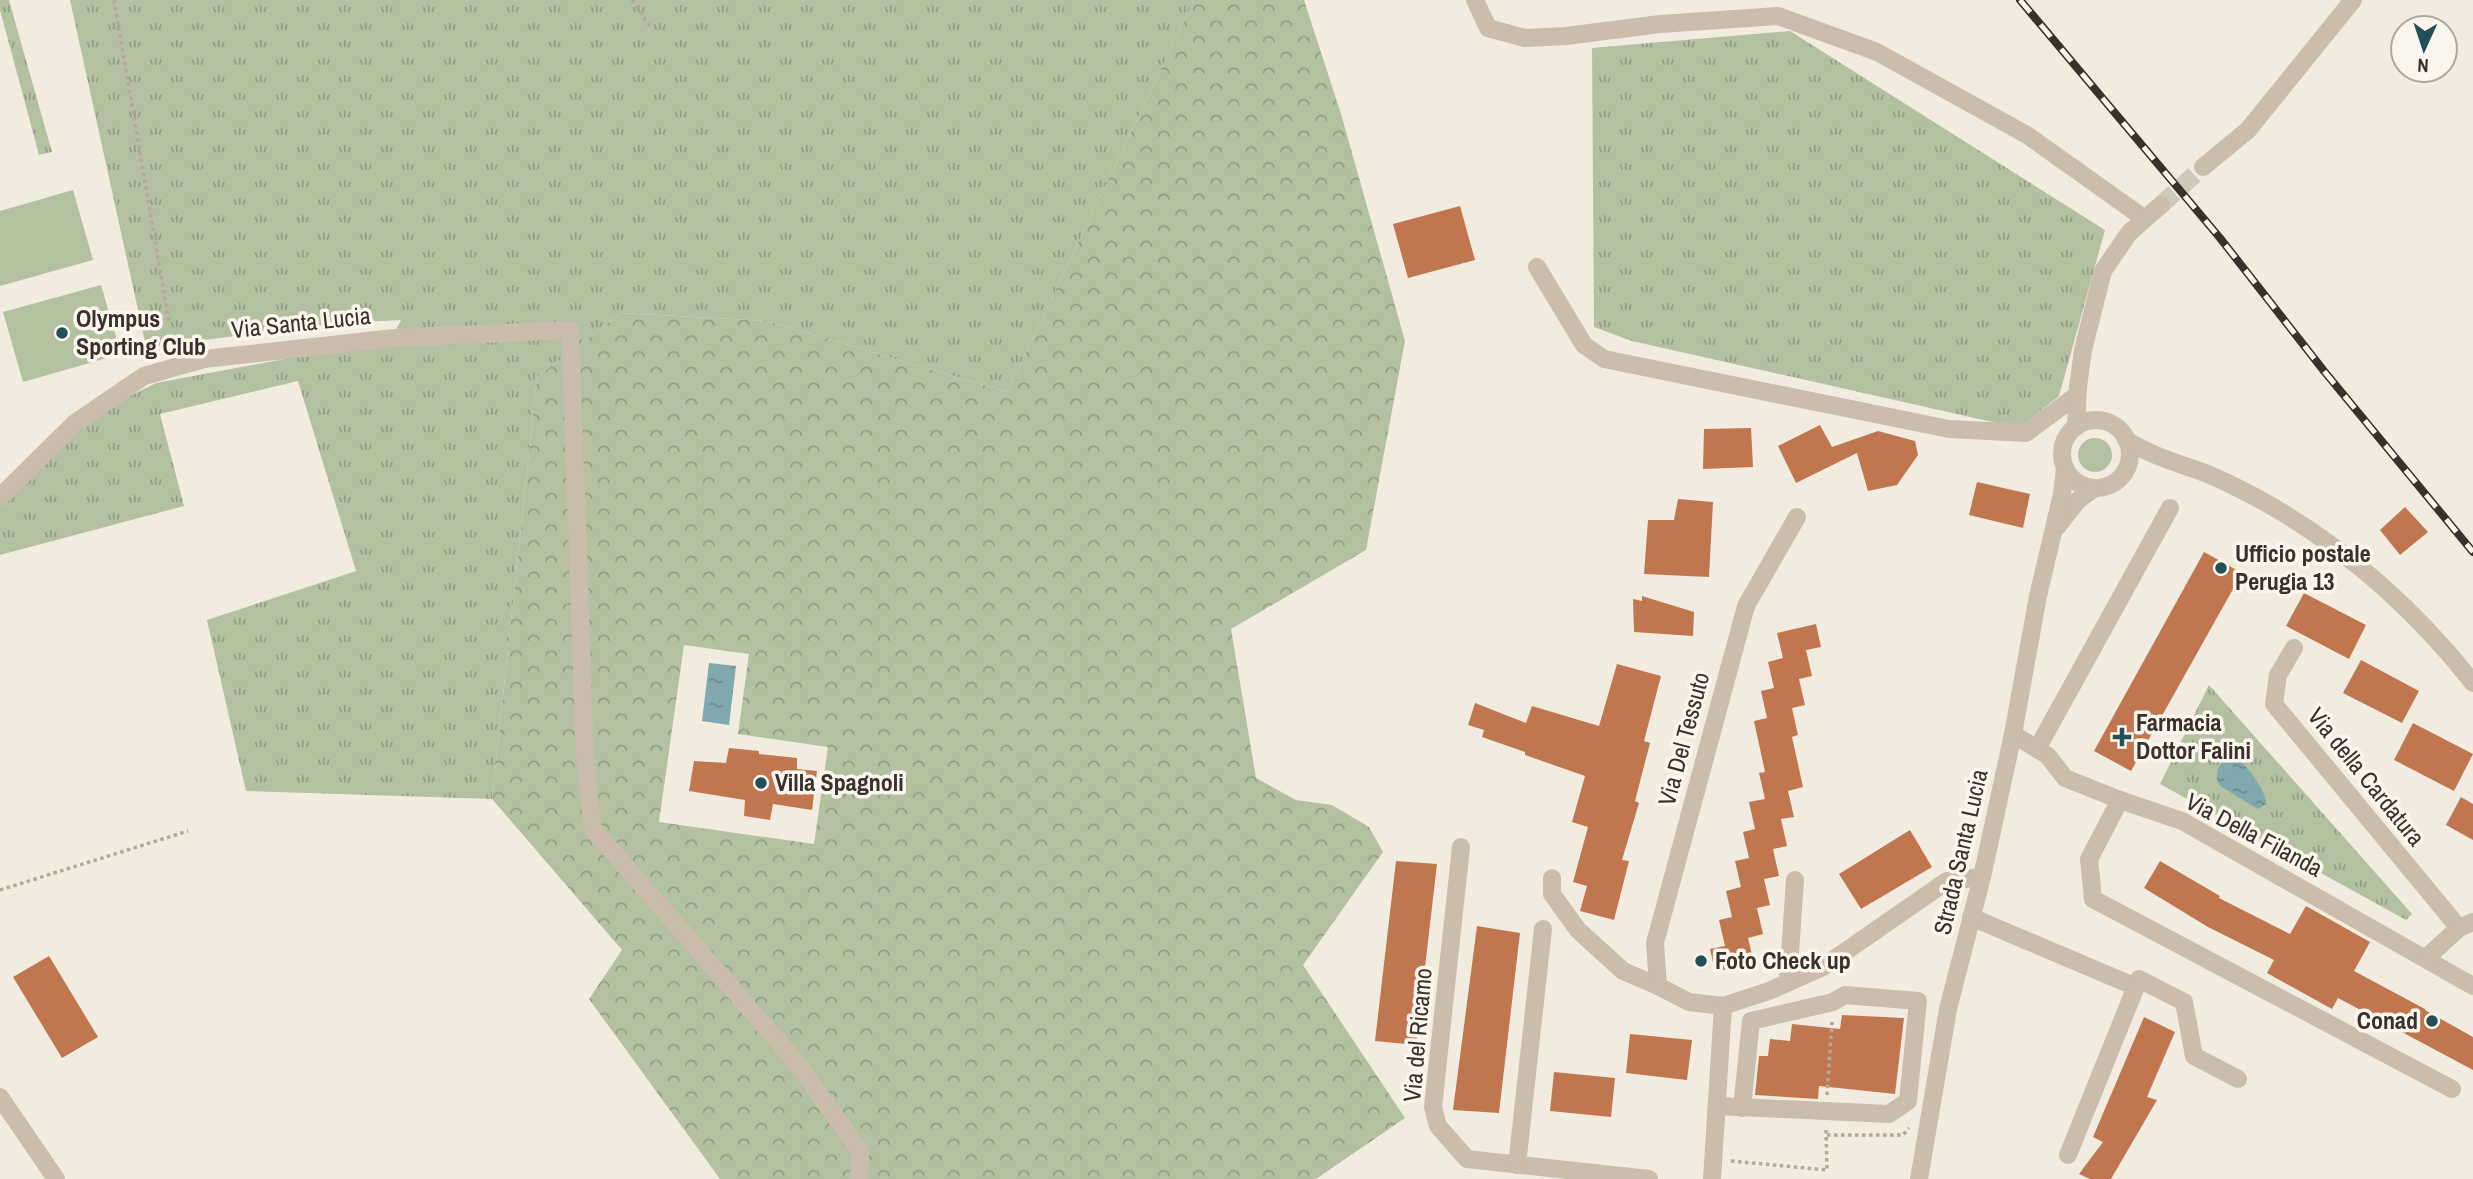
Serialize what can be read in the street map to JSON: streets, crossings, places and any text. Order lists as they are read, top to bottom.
{
  "streets": {
    "street": [
      "Via Santa Lucia",
      "Via Del Tessuto",
      "Via della Cardatura",
      "Via Della Filanda",
      "Strada Santa Lucia",
      "Via del Ricamo"
    ]
  },
  "crossings": [
    ["Via della Cardatura", "Via Della Filanda"],
    ["Via Della Filanda", "Strada Santa Lucia"]
  ],
  "places": {
    "other": [
      "Olympus Sporting Club",
      "Ufficio postale Perugia 13",
      "Villa Spagnoli",
      "Foto Check up",
      "Conad"
    ],
    "health": ["Farmacia Dottor Falini"]
  },
  "north": "bottom"
}
